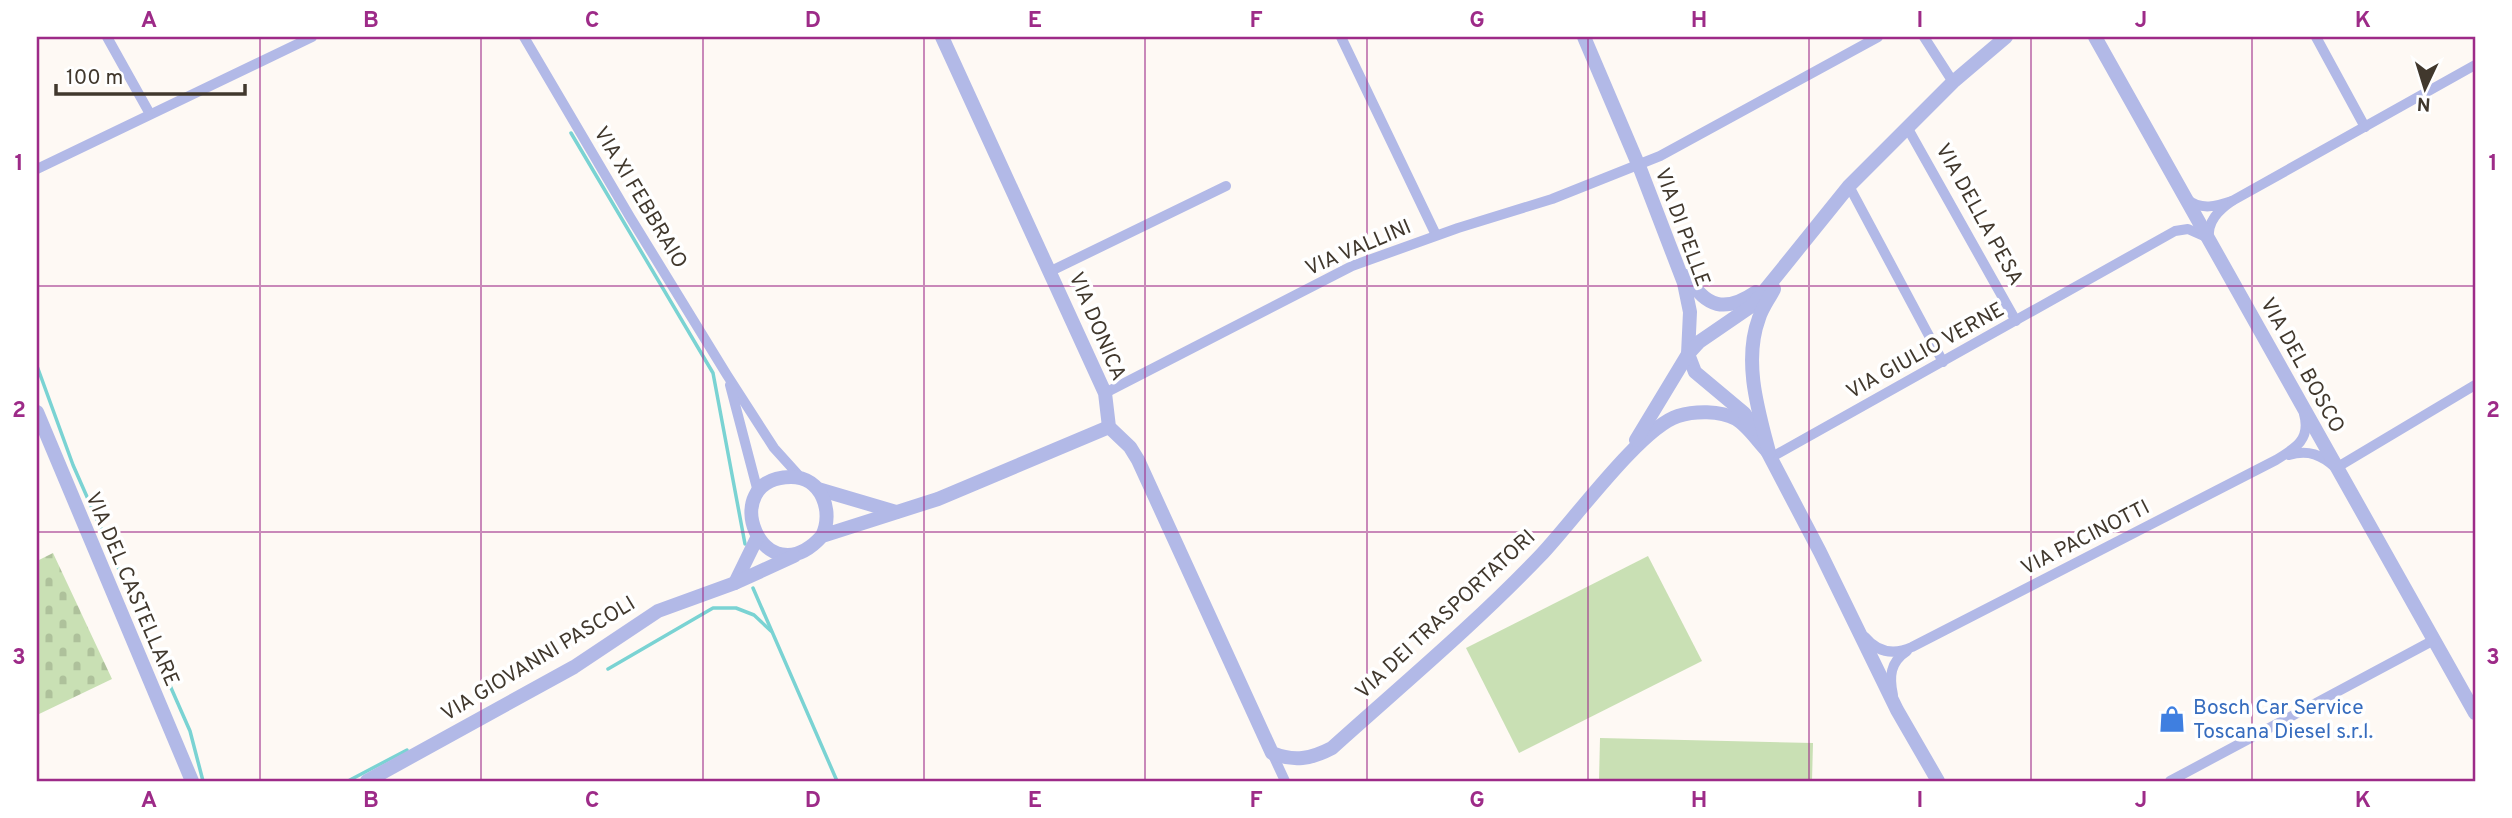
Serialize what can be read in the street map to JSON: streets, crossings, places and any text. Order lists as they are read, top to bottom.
{
  "streets": {
    "street": [
      "VIA XI FEBBRAIO",
      "VIA DELLA PESA",
      "VIA DI PELLE",
      "VIA VALLINI",
      "VIA DONICA",
      "VIA GIULIO VERNE",
      "VIA DEL BOSCO",
      "VIA PACINOTTI",
      "VIA DEL CASTELLARE",
      "VIA DEI TRASPORTATORI",
      "VIA GIOVANNI PASCOLI"
    ]
  },
  "crossings": [
    ["VIA XI FEBBRAIO", "VIA GIOVANNI PASCOLI"],
    ["VIA DELLA PESA", "VIA GIULIO VERNE"],
    ["VIA DI PELLE", "VIA VALLINI"],
    ["VIA DI PELLE", "VIA DEI TRASPORTATORI"],
    ["VIA VALLINI", "VIA DONICA"],
    ["VIA DONICA", "VIA GIOVANNI PASCOLI"],
    ["VIA GIULIO VERNE", "VIA DEL BOSCO"],
    ["VIA GIULIO VERNE", "VIA DEI TRASPORTATORI"],
    ["VIA DEL BOSCO", "VIA PACINOTTI"]
  ],
  "places": {
    "shop": ["Bosch Car Service Toscana Diesel s.r.l."]
  },
  "scale_bar": "100 m",
  "north": "bottom",
  "grid": {
    "columns": [
      "A",
      "B",
      "C",
      "D",
      "E",
      "F",
      "G",
      "H",
      "I",
      "J",
      "K"
    ],
    "rows": ["1", "2", "3"]
  }
}
